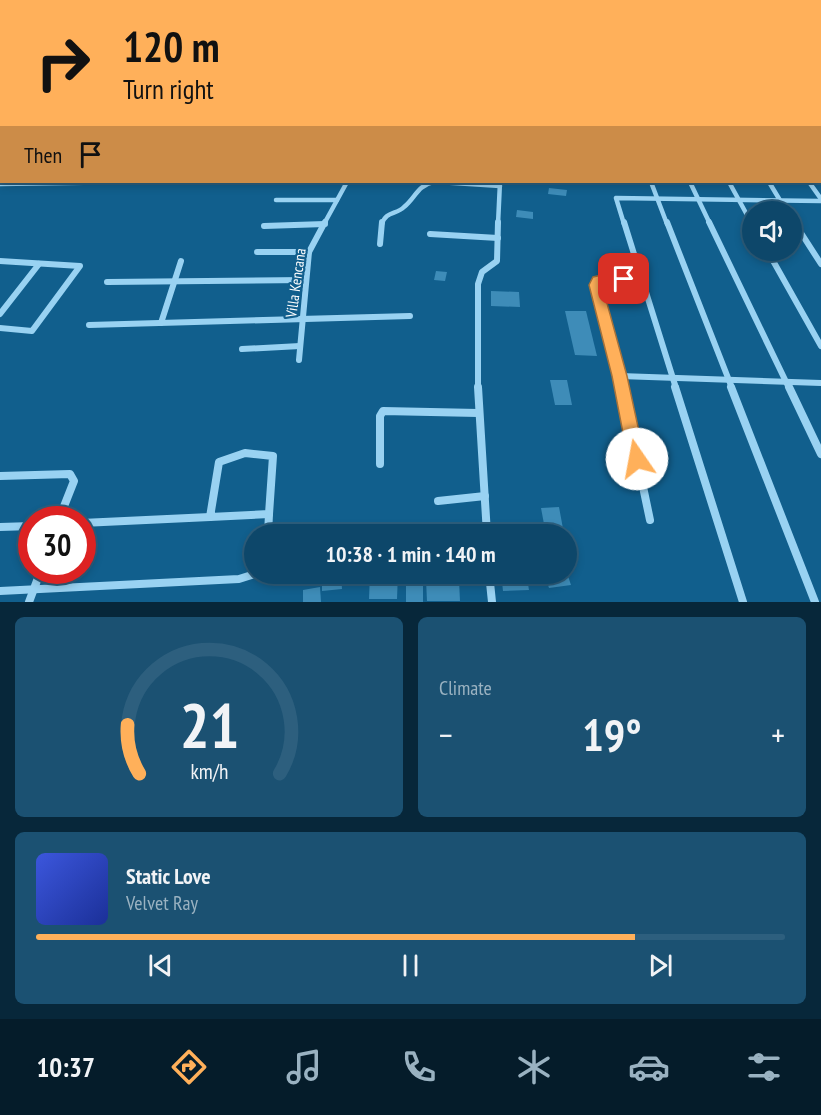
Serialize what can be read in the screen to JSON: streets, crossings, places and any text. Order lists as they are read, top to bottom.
{
  "streets": {
    "street": ["Villa Kencana"]
  },
  "page": {
    "turn": ["120 m", "Turn right"],
    "then": "Then",
    "limit": "30",
    "trip": "10:38 · 1 min · 140 m",
    "tile": "Climate",
    "heat": ["−", "19°", "+"],
    "song": ["Static Love", "Velvet Ray"],
    "tabs": "10:37",
    "gauge": ["21", "km/h"]
  }
}
